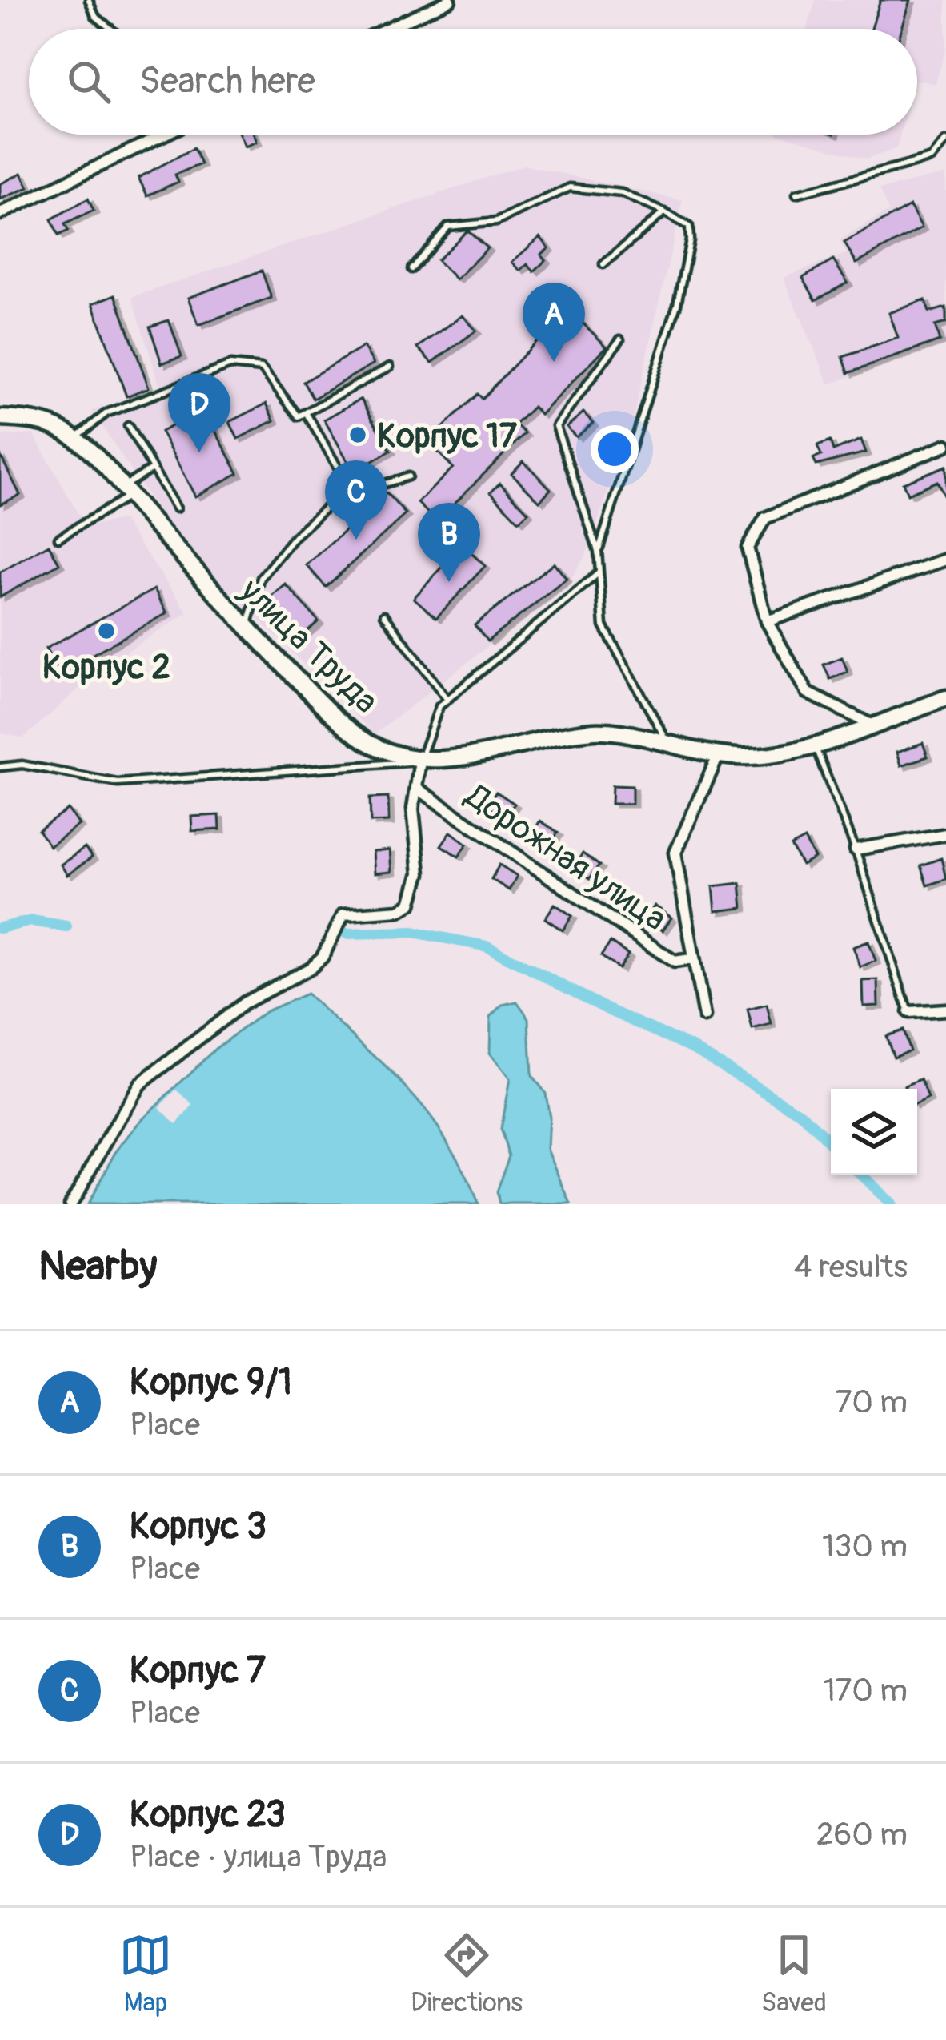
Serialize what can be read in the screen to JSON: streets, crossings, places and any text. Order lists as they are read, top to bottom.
{
  "streets": {
    "street": ["улица Труда", "Дорожная улица"]
  },
  "crossings": [
    ["улица Труда", "Дорожная улица"]
  ],
  "places": ["Корпус 17", "Корпус 2"],
  "page": {
    "search": "Search here",
    "pins": [
      "A",
      "D",
      "C",
      "B"
    ],
    "heading": ["Nearby", "4 results"],
    "list": [
      {
        "mark": "A",
        "name": "Корпус 9/1",
        "note": "Place",
        "value": "70 m"
      },
      {
        "mark": "B",
        "name": "Корпус 3",
        "note": "Place",
        "value": "130 m"
      },
      {
        "mark": "C",
        "name": "Корпус 7",
        "note": "Place",
        "value": "170 m"
      },
      {
        "mark": "D",
        "name": "Корпус 23",
        "note": "Place · улица Труда",
        "value": "260 m"
      }
    ],
    "nav": ["Map", "Directions", "Saved"]
  }
}
